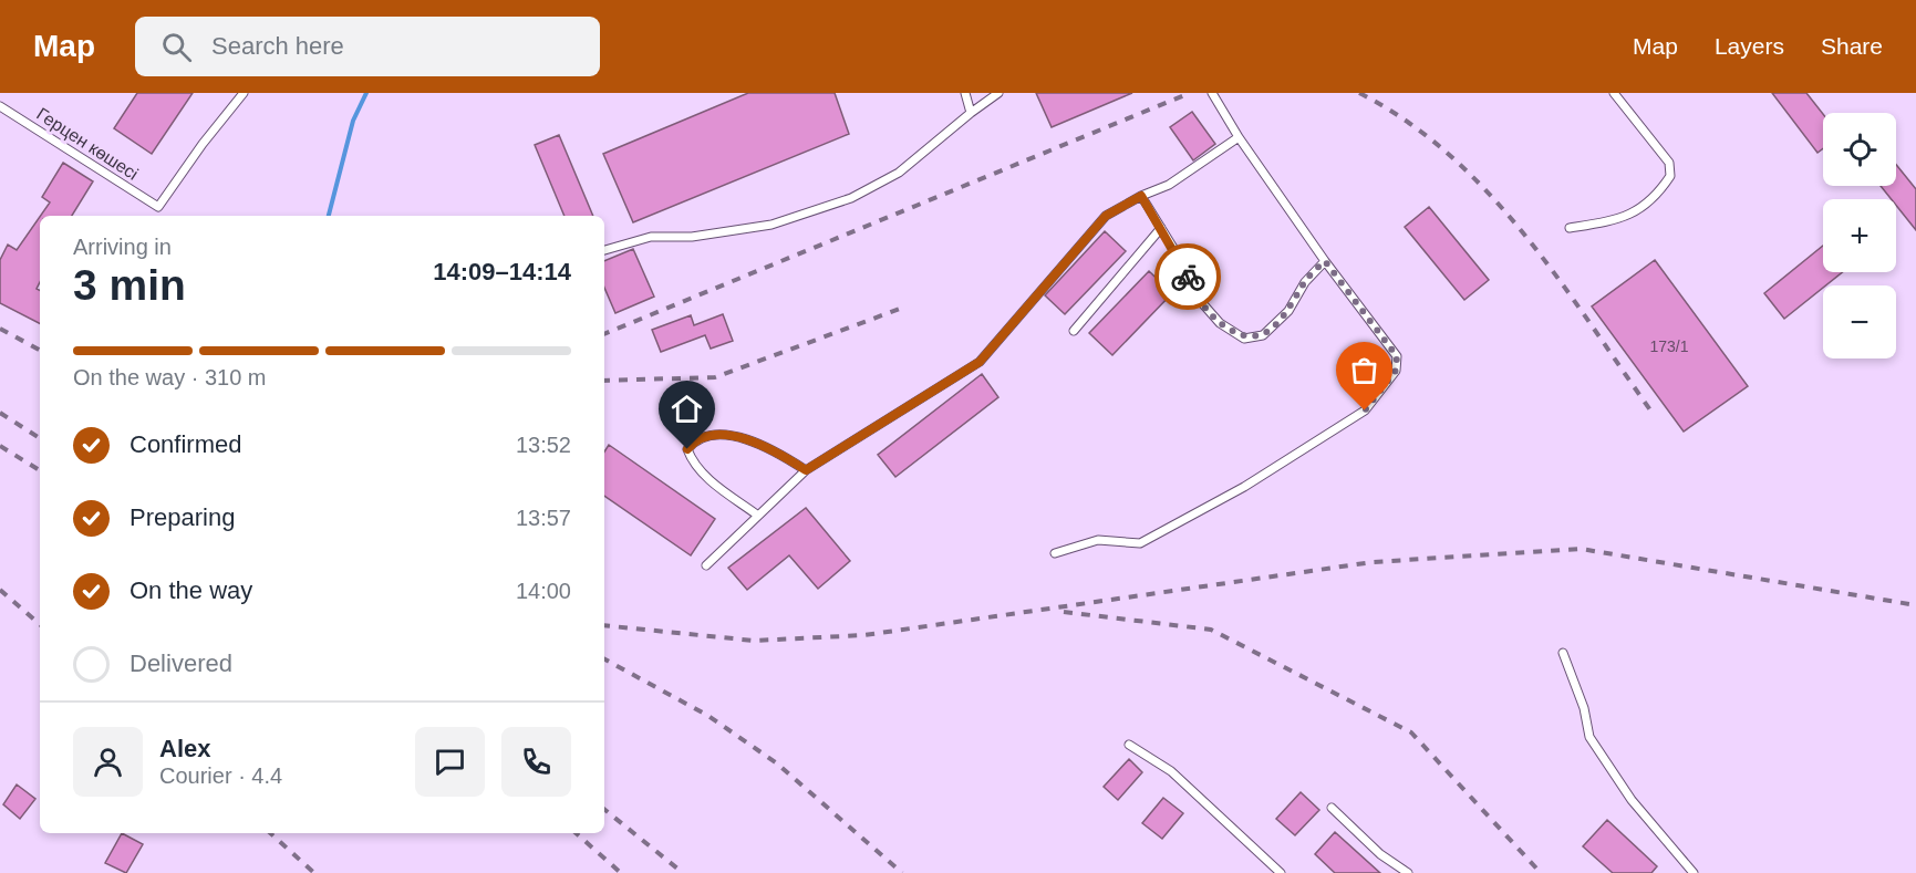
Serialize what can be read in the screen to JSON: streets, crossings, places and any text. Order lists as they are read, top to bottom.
{
  "streets": {
    "lane": ["Герцен көшесі"]
  },
  "house_numbers": ["173/1"],
  "page": {
    "header": "Map",
    "search": "Search here",
    "nav": ["Map", "Layers", "Share"],
    "map_buttons": ["+", "−"],
    "heading": ["3 min", "Arriving in", "14:09–14:14"],
    "panel": ["Alex", "Courier · 4.4"],
    "bar": "On the way · 310 m",
    "list": [
      ["Confirmed", "13:52"],
      ["Preparing", "13:57"],
      ["On the way", "14:00"],
      "Delivered"
    ]
  }
}
